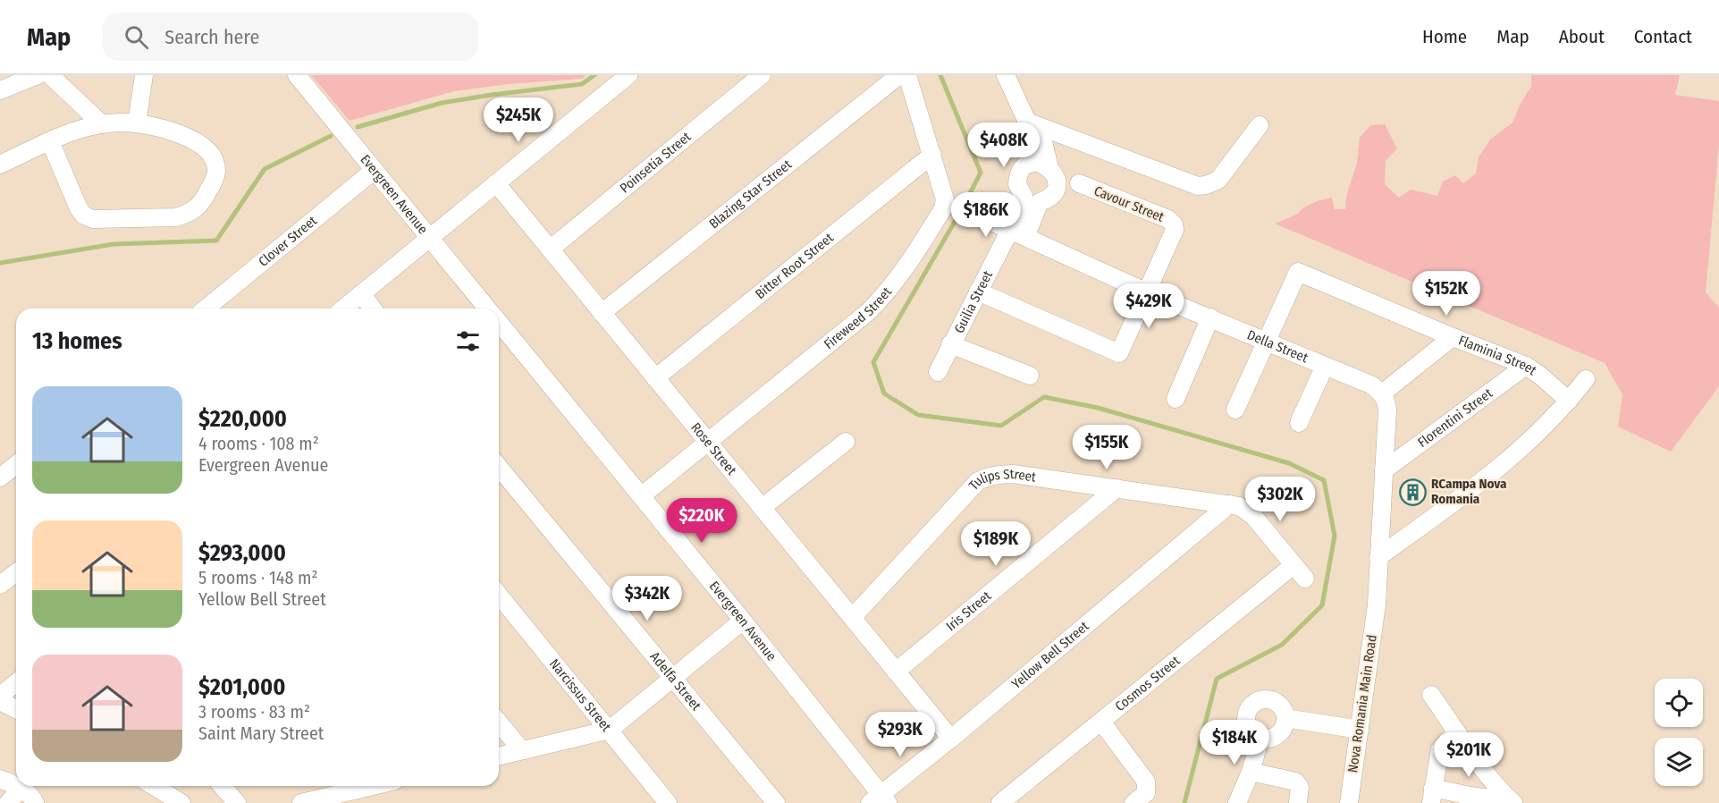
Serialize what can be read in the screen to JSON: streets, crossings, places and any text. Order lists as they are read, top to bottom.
{
  "streets": {
    "street": [
      "Poinsetia Street",
      "Evergreen Avenue",
      "Blazing Star Street",
      "Cavour Street",
      "Clover Street",
      "Bitter Root Street",
      "Guilia Street",
      "Fireweed Street",
      "Della Street",
      "Flaminia Street",
      "Florentini Street",
      "Rose Street",
      "Tulips Street",
      "Iris Street",
      "Yellow Bell Street",
      "Adelfa Street",
      "Cosmos Street",
      "Narcissus Street",
      "Nova Romania Main Road"
    ]
  },
  "crossings": [
    ["Poinsetia Street", "Rose Street"],
    ["Evergreen Avenue", "Clover Street"],
    ["Evergreen Avenue", "Fireweed Street"],
    ["Evergreen Avenue", "Yellow Bell Street"],
    ["Blazing Star Street", "Rose Street"],
    ["Cavour Street", "Della Street"],
    ["Bitter Root Street", "Fireweed Street"],
    ["Bitter Root Street", "Rose Street"],
    ["Guilia Street", "Della Street"],
    ["Fireweed Street", "Rose Street"],
    ["Della Street", "Flaminia Street"],
    ["Flaminia Street", "Florentini Street"],
    ["Rose Street", "Tulips Street"],
    ["Rose Street", "Iris Street"],
    ["Rose Street", "Yellow Bell Street"],
    ["Tulips Street", "Iris Street"],
    ["Tulips Street", "Yellow Bell Street"],
    ["Tulips Street", "Cosmos Street"]
  ],
  "places": {
    "building": ["RCampa Nova Romania"]
  },
  "page": {
    "header": "Map",
    "search": "Search here",
    "nav": [
      "Home",
      "Map",
      "About",
      "Contact"
    ],
    "price": [
      "$245K",
      "$408K",
      "$186K",
      "$152K",
      "$429K",
      "$155K",
      "$302K",
      "$220K",
      "$189K",
      "$342K",
      "$293K",
      "$184K",
      "$201K"
    ],
    "heading": "13 homes",
    "list": [
      {
        "name": "$220,000",
        "note": "4 rooms · 108 m² · Evergreen Avenue"
      },
      {
        "name": "$293,000",
        "note": "5 rooms · 148 m² · Yellow Bell Street"
      },
      {
        "name": "$201,000",
        "note": "3 rooms · 83 m² · Saint Mary Street"
      }
    ]
  }
}
